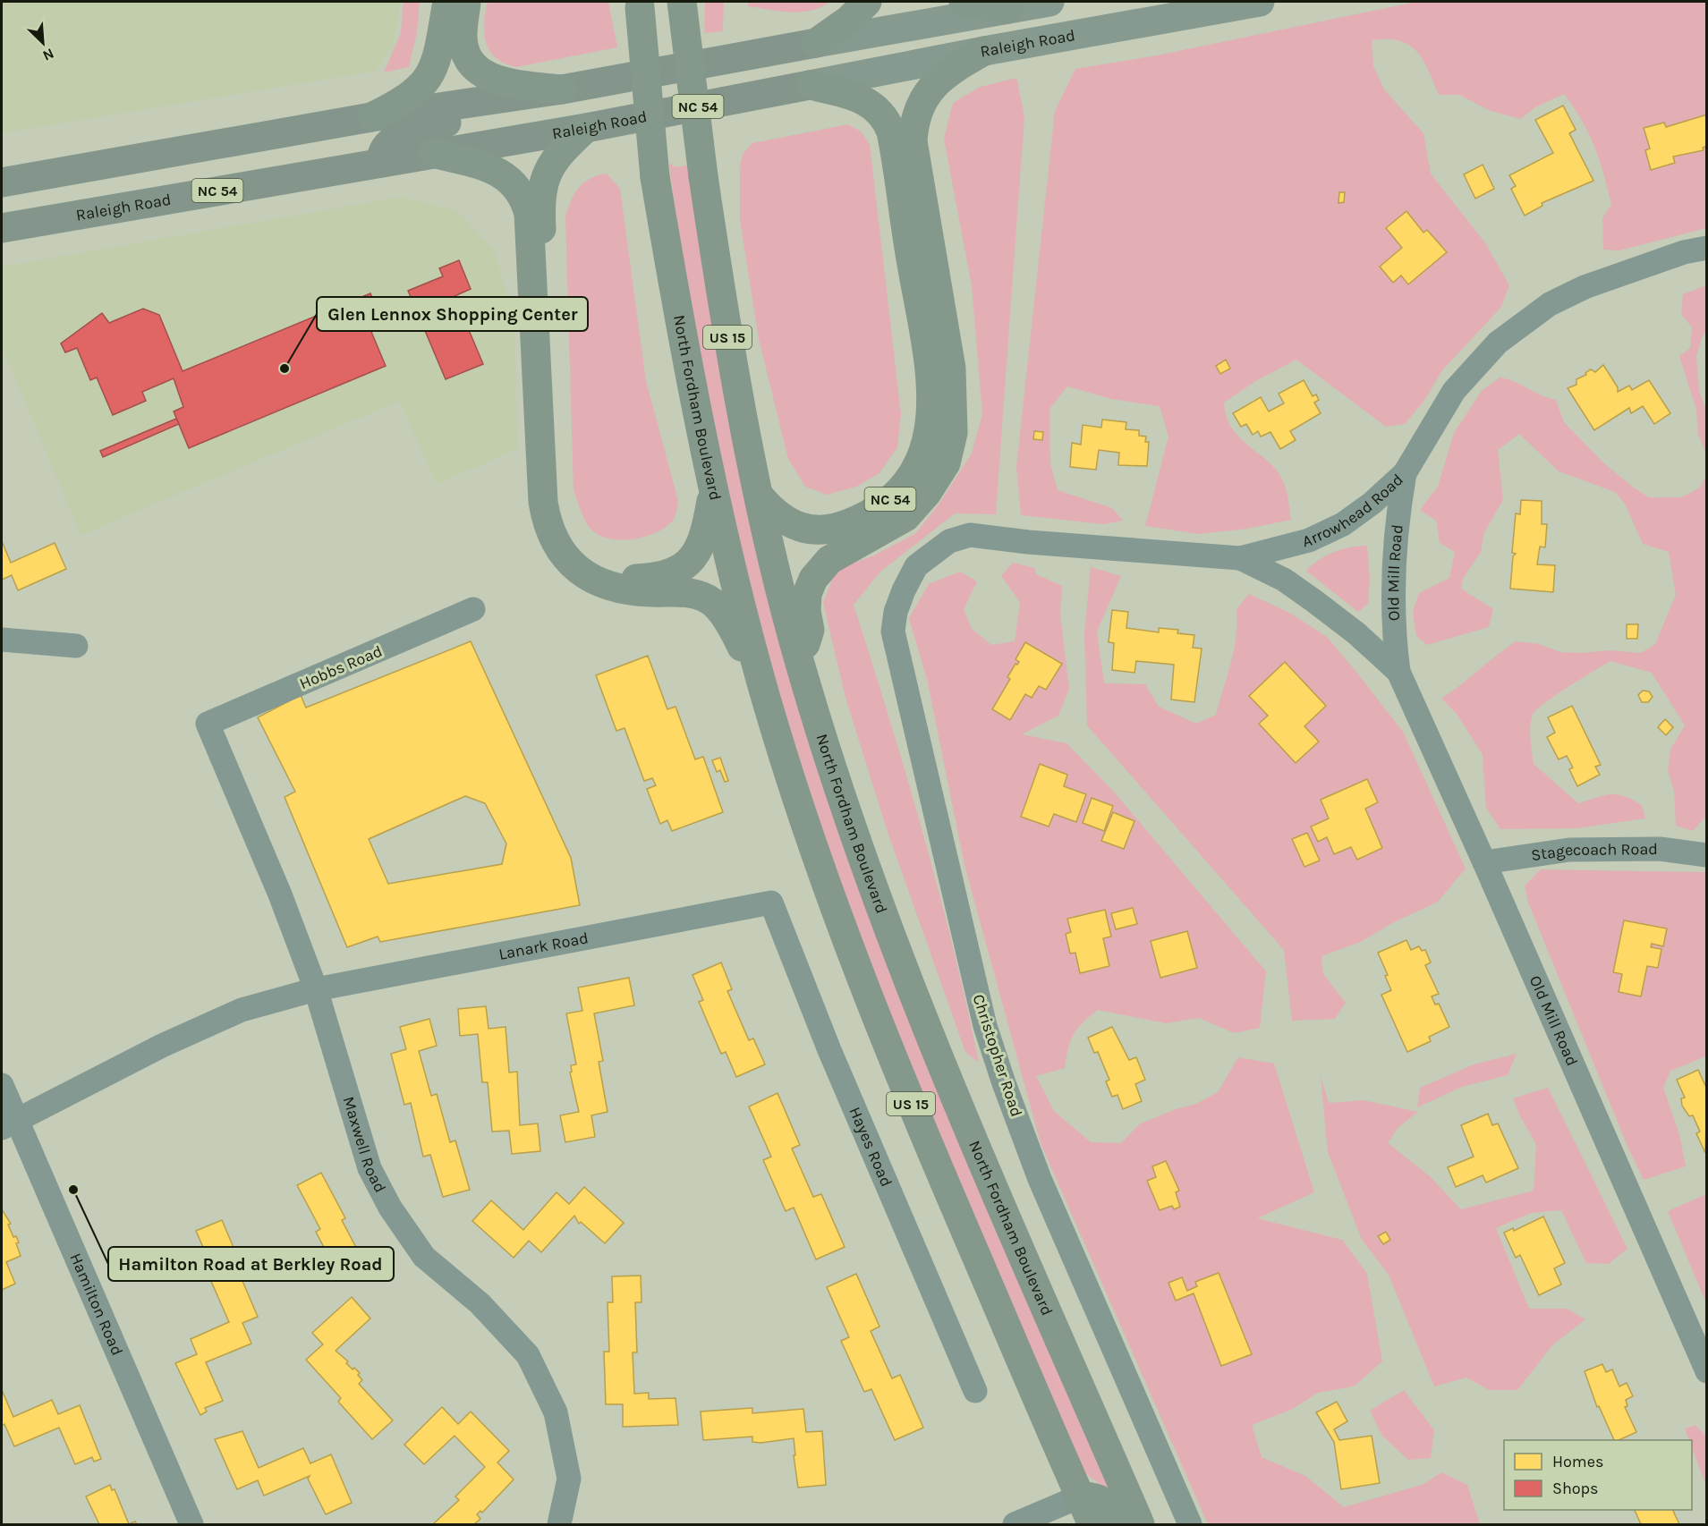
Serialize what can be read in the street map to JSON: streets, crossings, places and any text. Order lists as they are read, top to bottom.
{
  "streets": {
    "highway": ["NC 54", "US 15", "North Fordham Boulevard"],
    "main road": ["Raleigh Road"],
    "street": [
      "Arrowhead Road",
      "Old Mill Road",
      "Hobbs Road",
      "Stagecoach Road",
      "Lanark Road",
      "Christopher Road",
      "Maxwell Road",
      "Hayes Road",
      "Hamilton Road"
    ]
  },
  "crossings": [
    ["Raleigh Road", "NC 54"],
    ["NC 54", "North Fordham Boulevard"],
    ["Arrowhead Road", "Old Mill Road"],
    ["Arrowhead Road", "Christopher Road"],
    ["Old Mill Road", "Stagecoach Road"],
    ["Hobbs Road", "Maxwell Road"],
    ["Lanark Road", "Maxwell Road"],
    ["Lanark Road", "Hayes Road"],
    ["Lanark Road", "Hamilton Road"]
  ],
  "places": ["Glen Lennox Shopping Center", "Hamilton Road at Berkley Road"],
  "legend": ["Homes", "Shops"],
  "north": "bottom right"
}
